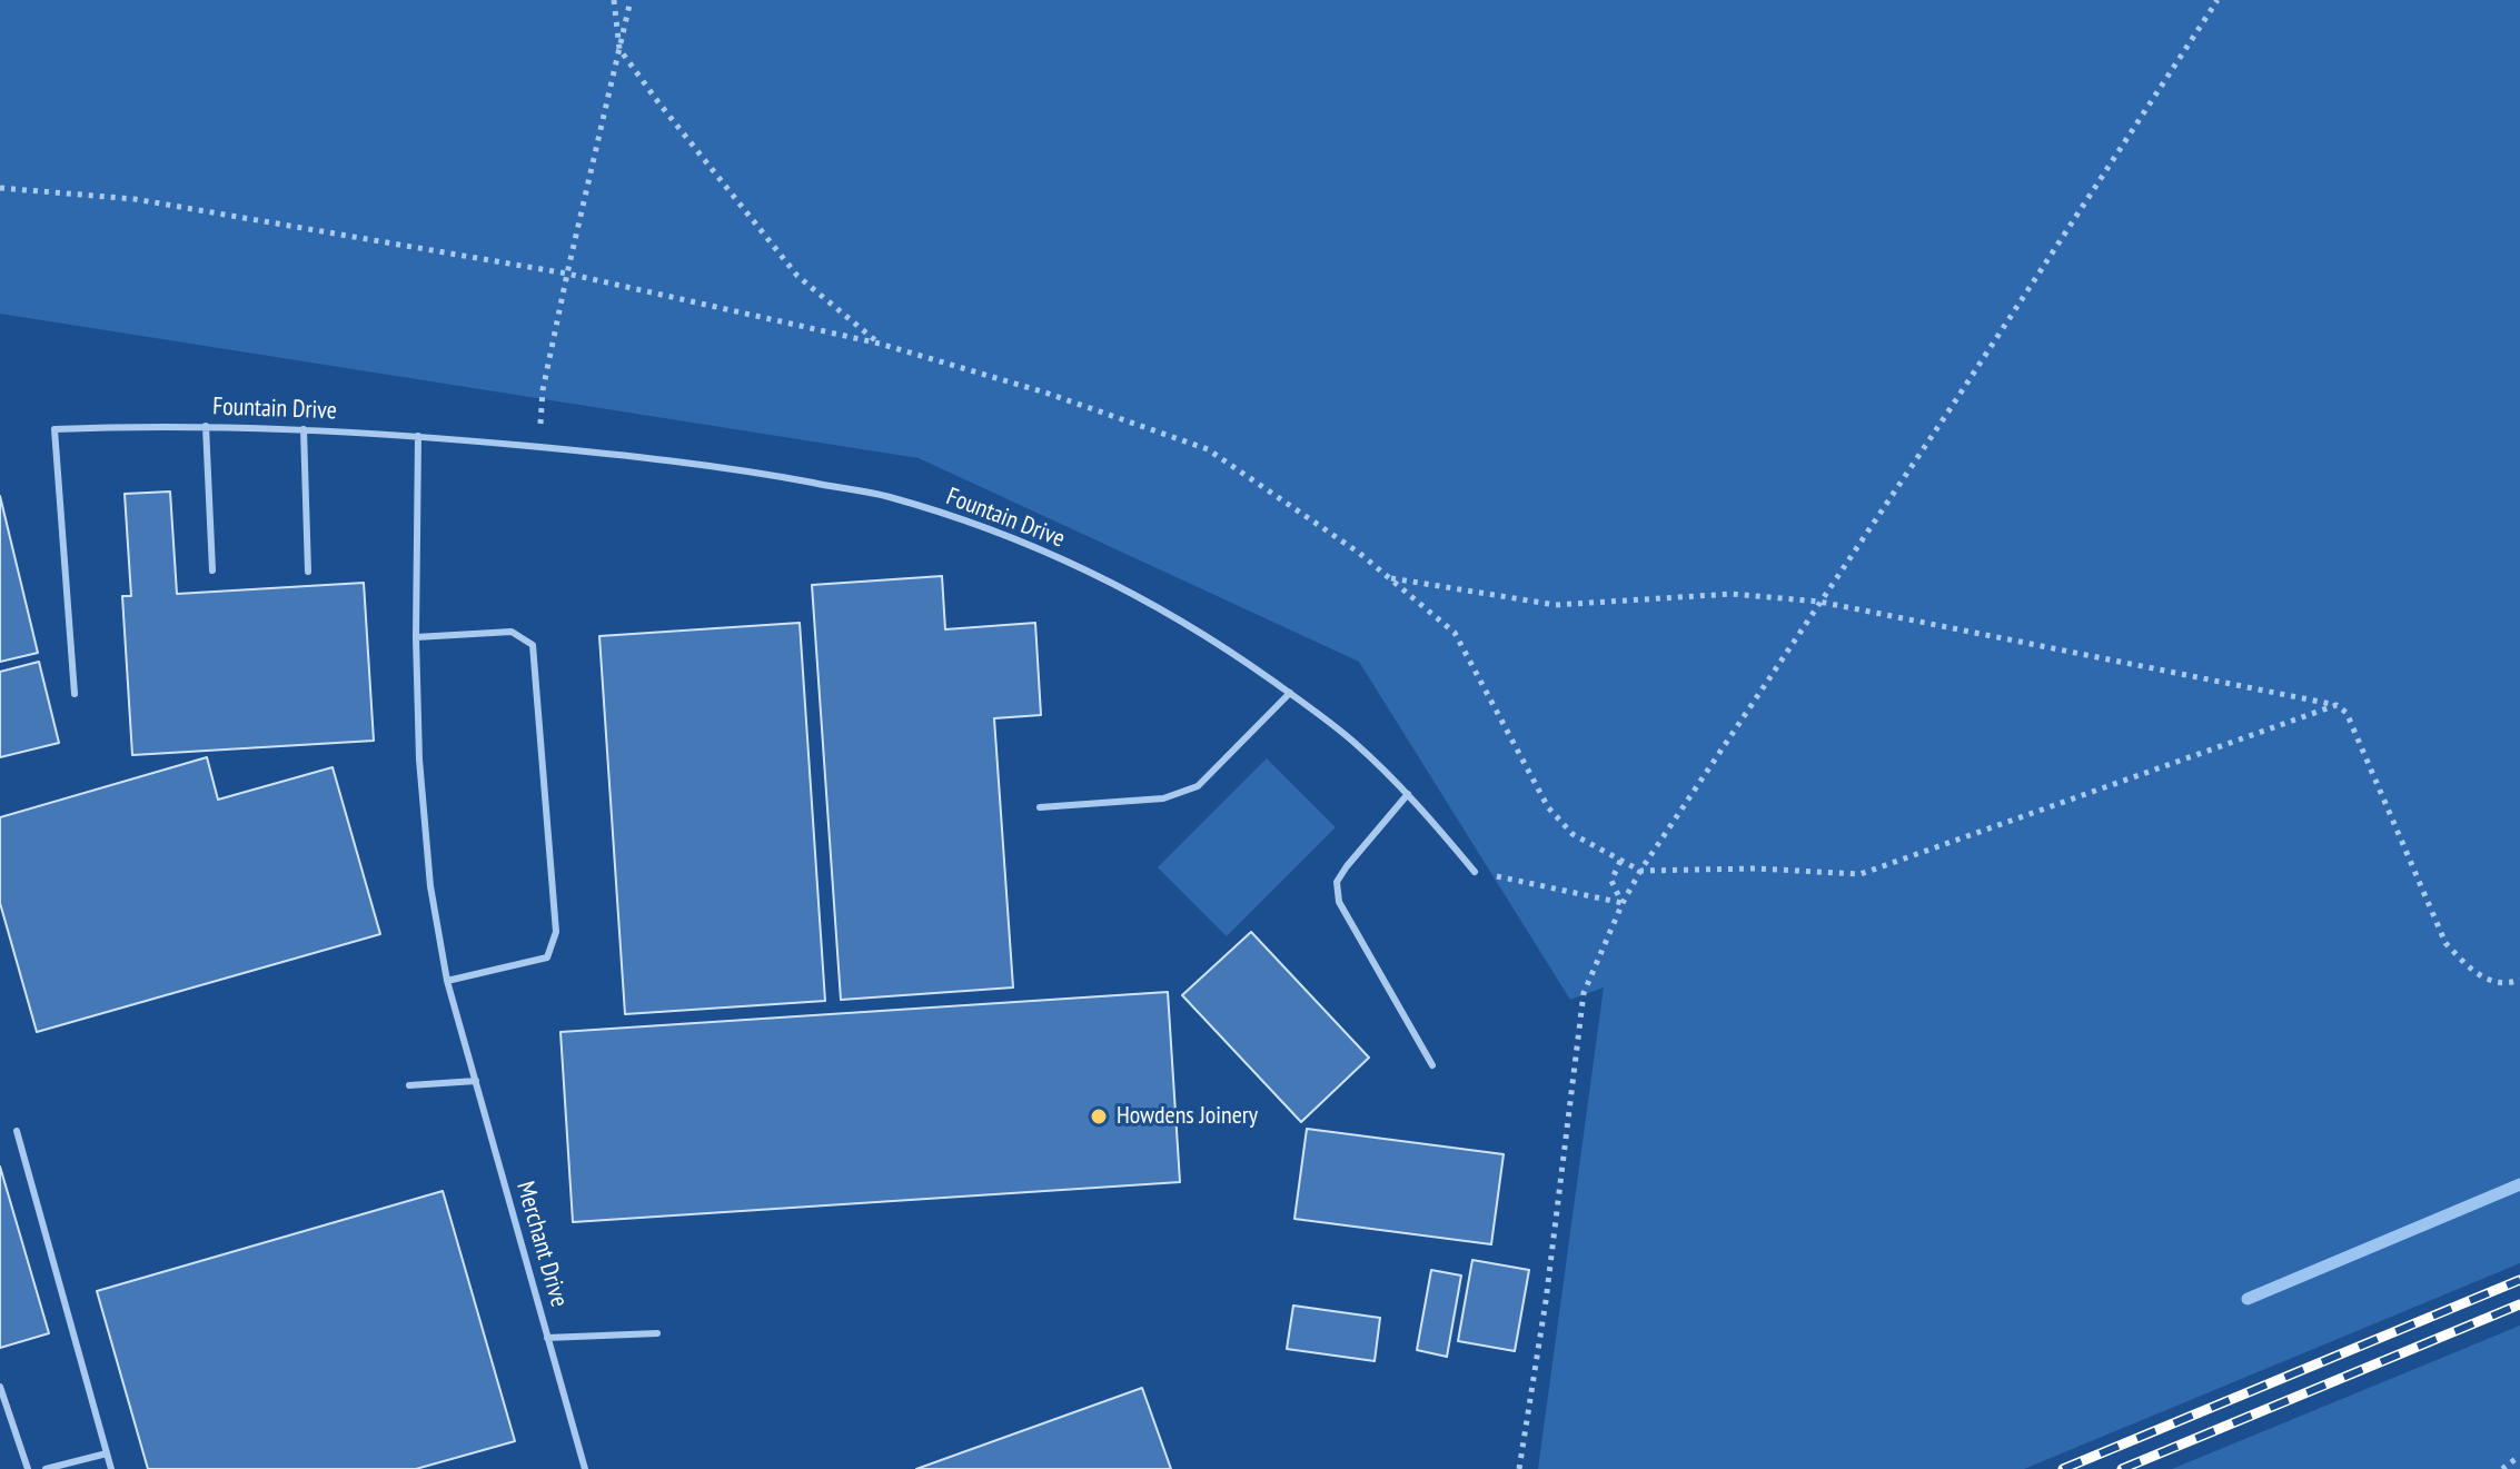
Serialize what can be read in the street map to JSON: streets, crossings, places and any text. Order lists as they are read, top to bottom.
{
  "streets": {
    "lane": ["Fountain Drive", "Merchant Drive"]
  },
  "places": ["Howdens Joinery"]
}
